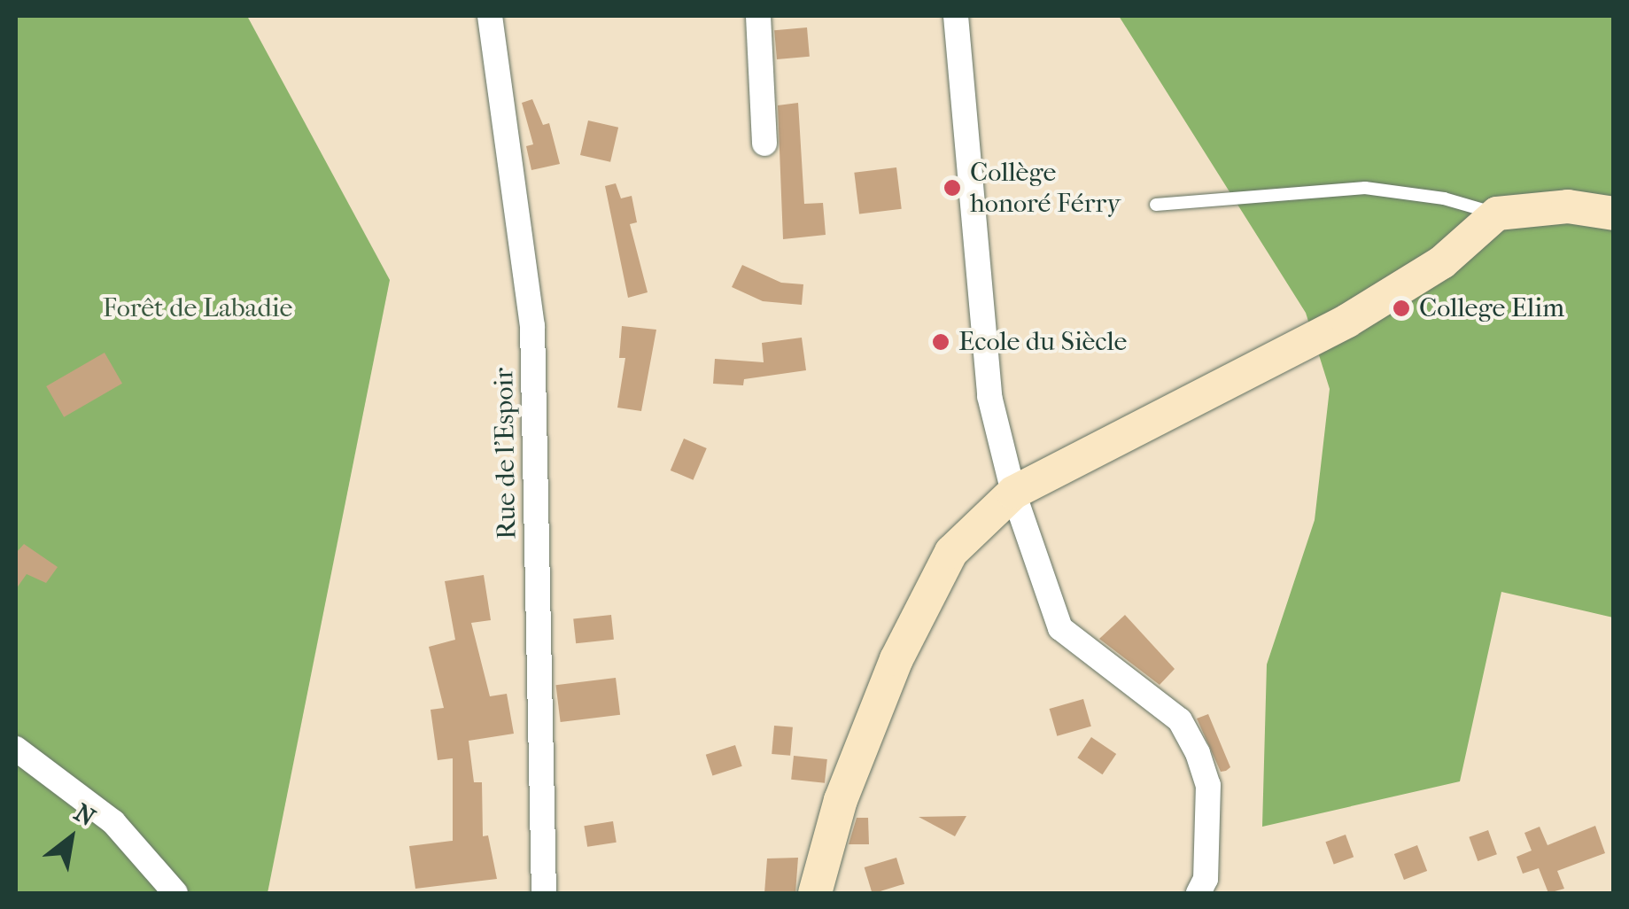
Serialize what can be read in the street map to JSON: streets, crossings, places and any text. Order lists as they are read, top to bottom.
{
  "streets": {
    "street": ["Rue de l'Espoir"]
  },
  "parks": ["Forêt de Labadie"],
  "places": ["Collège honoré Férry", "College Elim", "Ecole du Siècle"],
  "north": "top right"
}
